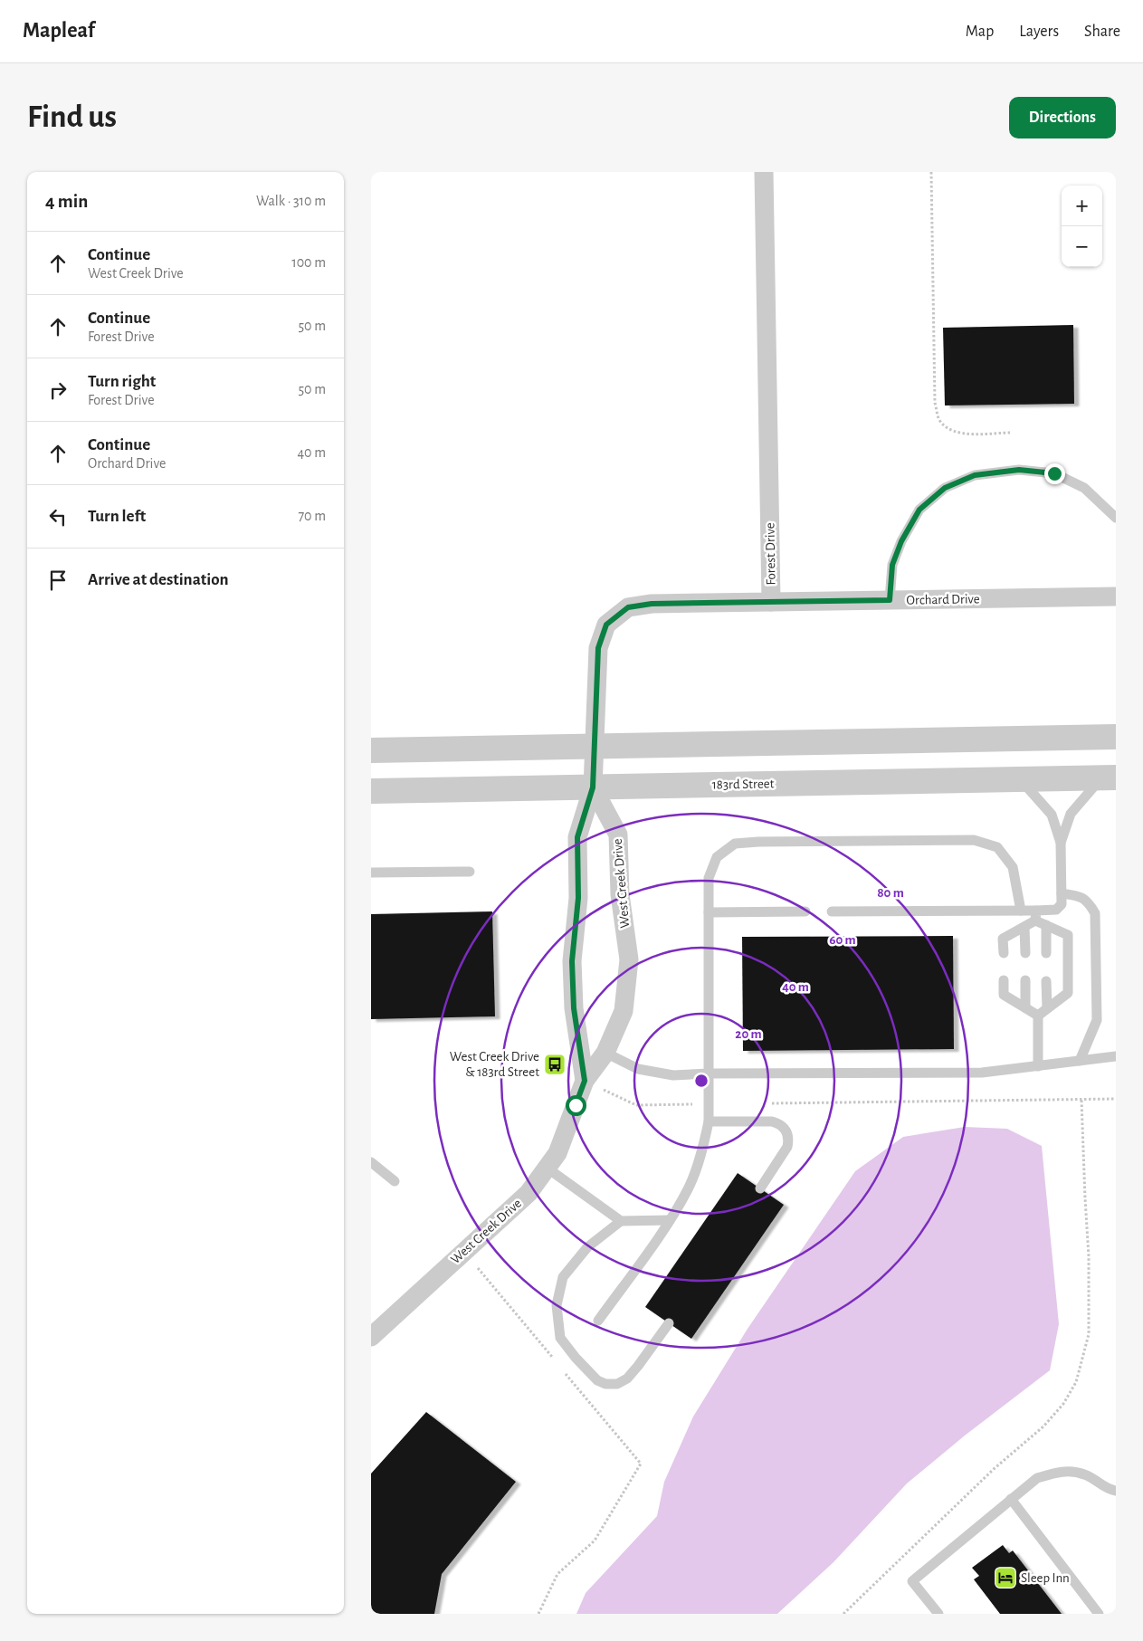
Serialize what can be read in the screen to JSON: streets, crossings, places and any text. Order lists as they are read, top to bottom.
{
  "streets": {
    "street": [
      "Forest Drive",
      "Orchard Drive",
      "183rd Street",
      "West Creek Drive"
    ]
  },
  "crossings": [
    ["Forest Drive", "Orchard Drive"],
    ["Forest Drive", "183rd Street"],
    ["Forest Drive", "West Creek Drive"],
    ["183rd Street", "West Creek Drive"]
  ],
  "places": {
    "bus stop": ["West Creek Drive & 183rd Street"],
    "hotel": ["Sleep Inn"]
  },
  "page": {
    "header": "Mapleaf",
    "nav": ["Map", "Layers", "Share"],
    "buttons": "Directions",
    "title": "Find us",
    "heading": ["4 min", "Walk · 310 m"],
    "map_buttons": ["+", "−"],
    "list": [
      ["Continue", "West Creek Drive", "100 m"],
      ["Continue", "Forest Drive", "50 m"],
      ["Turn right", "Forest Drive", "50 m"],
      ["Continue", "Orchard Drive", "40 m"],
      ["Turn left", "70 m"],
      "Arrive at destination"
    ]
  },
  "rings": [
    "80 m",
    "60 m",
    "40 m",
    "20 m"
  ]
}
